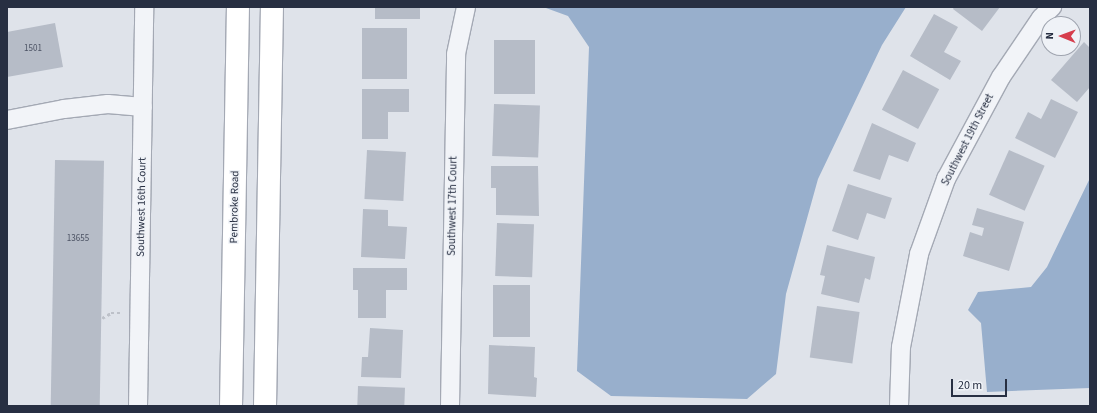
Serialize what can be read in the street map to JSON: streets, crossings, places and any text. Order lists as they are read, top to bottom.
{
  "streets": {
    "main road": ["Pembroke Road"],
    "street": ["Southwest 19th Street", "Southwest 17th Court", "Southwest 16th Court"]
  },
  "house_numbers": ["1501", "13655"],
  "scale_bar": "20 m",
  "north": "left"
}
